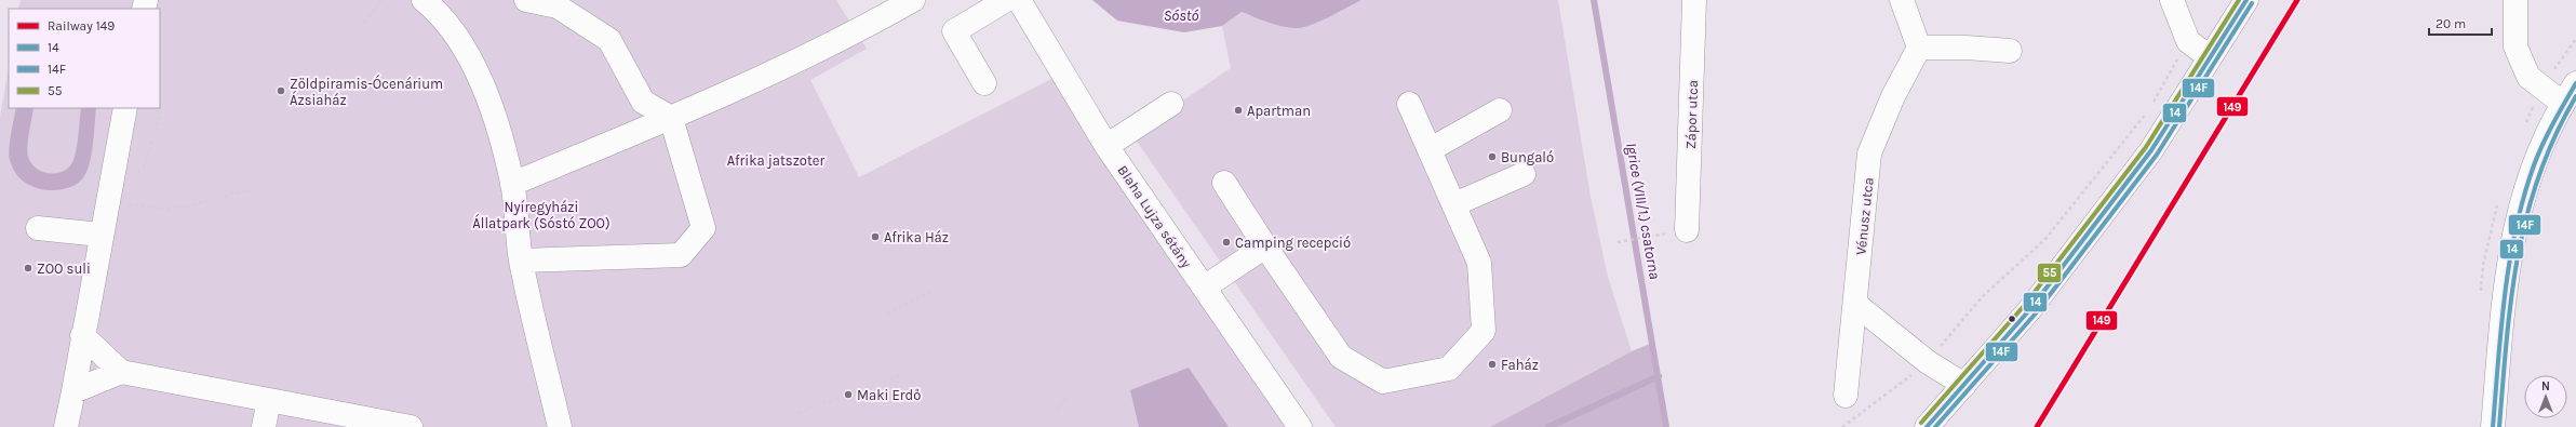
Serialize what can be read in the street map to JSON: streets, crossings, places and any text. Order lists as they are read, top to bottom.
{
  "streets": {
    "street": ["Zápor utca", "Blaha Lujza sétány", "Vénusz utca"]
  },
  "water": ["Sóstó", "Igrice (VIII/1.) csatorna"],
  "parks": ["Afrika jatszoter", "Nyíregyházi Állatpark (Sóstó ZOO)"],
  "places": [
    "Zöldpiramis-Ócenárium Ázsiaház",
    "Apartman",
    "Bungaló",
    "Afrika Ház",
    "Camping recepció",
    "ZOO suli",
    "Faház",
    "Maki Erdő"
  ],
  "lines": [
    "rail line 149",
    "transit line 14",
    "transit line 55",
    "transit line 14F"
  ],
  "legend": [
    "Railway 149",
    "14",
    "14F",
    "55"
  ],
  "scale_bar": "20 m",
  "north": "top"
}
